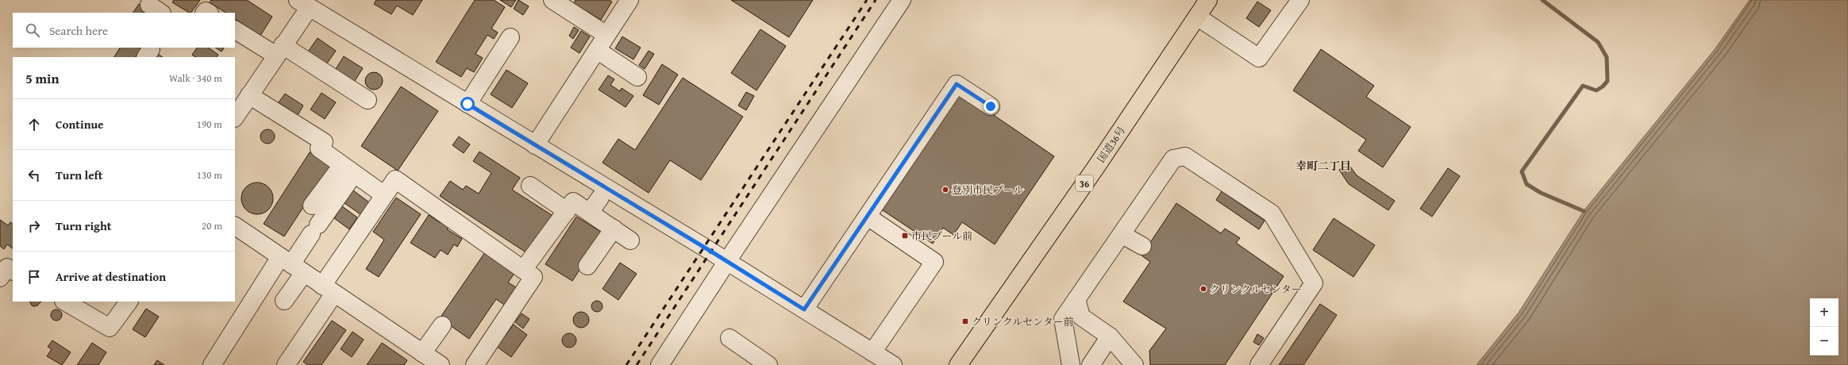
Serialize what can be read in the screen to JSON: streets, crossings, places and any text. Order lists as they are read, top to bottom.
{
  "streets": {
    "highway": ["国道36号", "36"]
  },
  "districts": ["幸町二丁目"],
  "places": {
    "other": ["登別市民プール", "クリンクルセンター"],
    "transit": ["市民プール前", "クリンクルセンター前"]
  },
  "page": {
    "search": "Search here",
    "heading": ["5 min", "Walk · 340 m"],
    "list": [
      ["Continue", "190 m"],
      ["Turn left", "130 m"],
      ["Turn right", "20 m"],
      "Arrive at destination"
    ],
    "map_buttons": ["+", "−"]
  }
}
